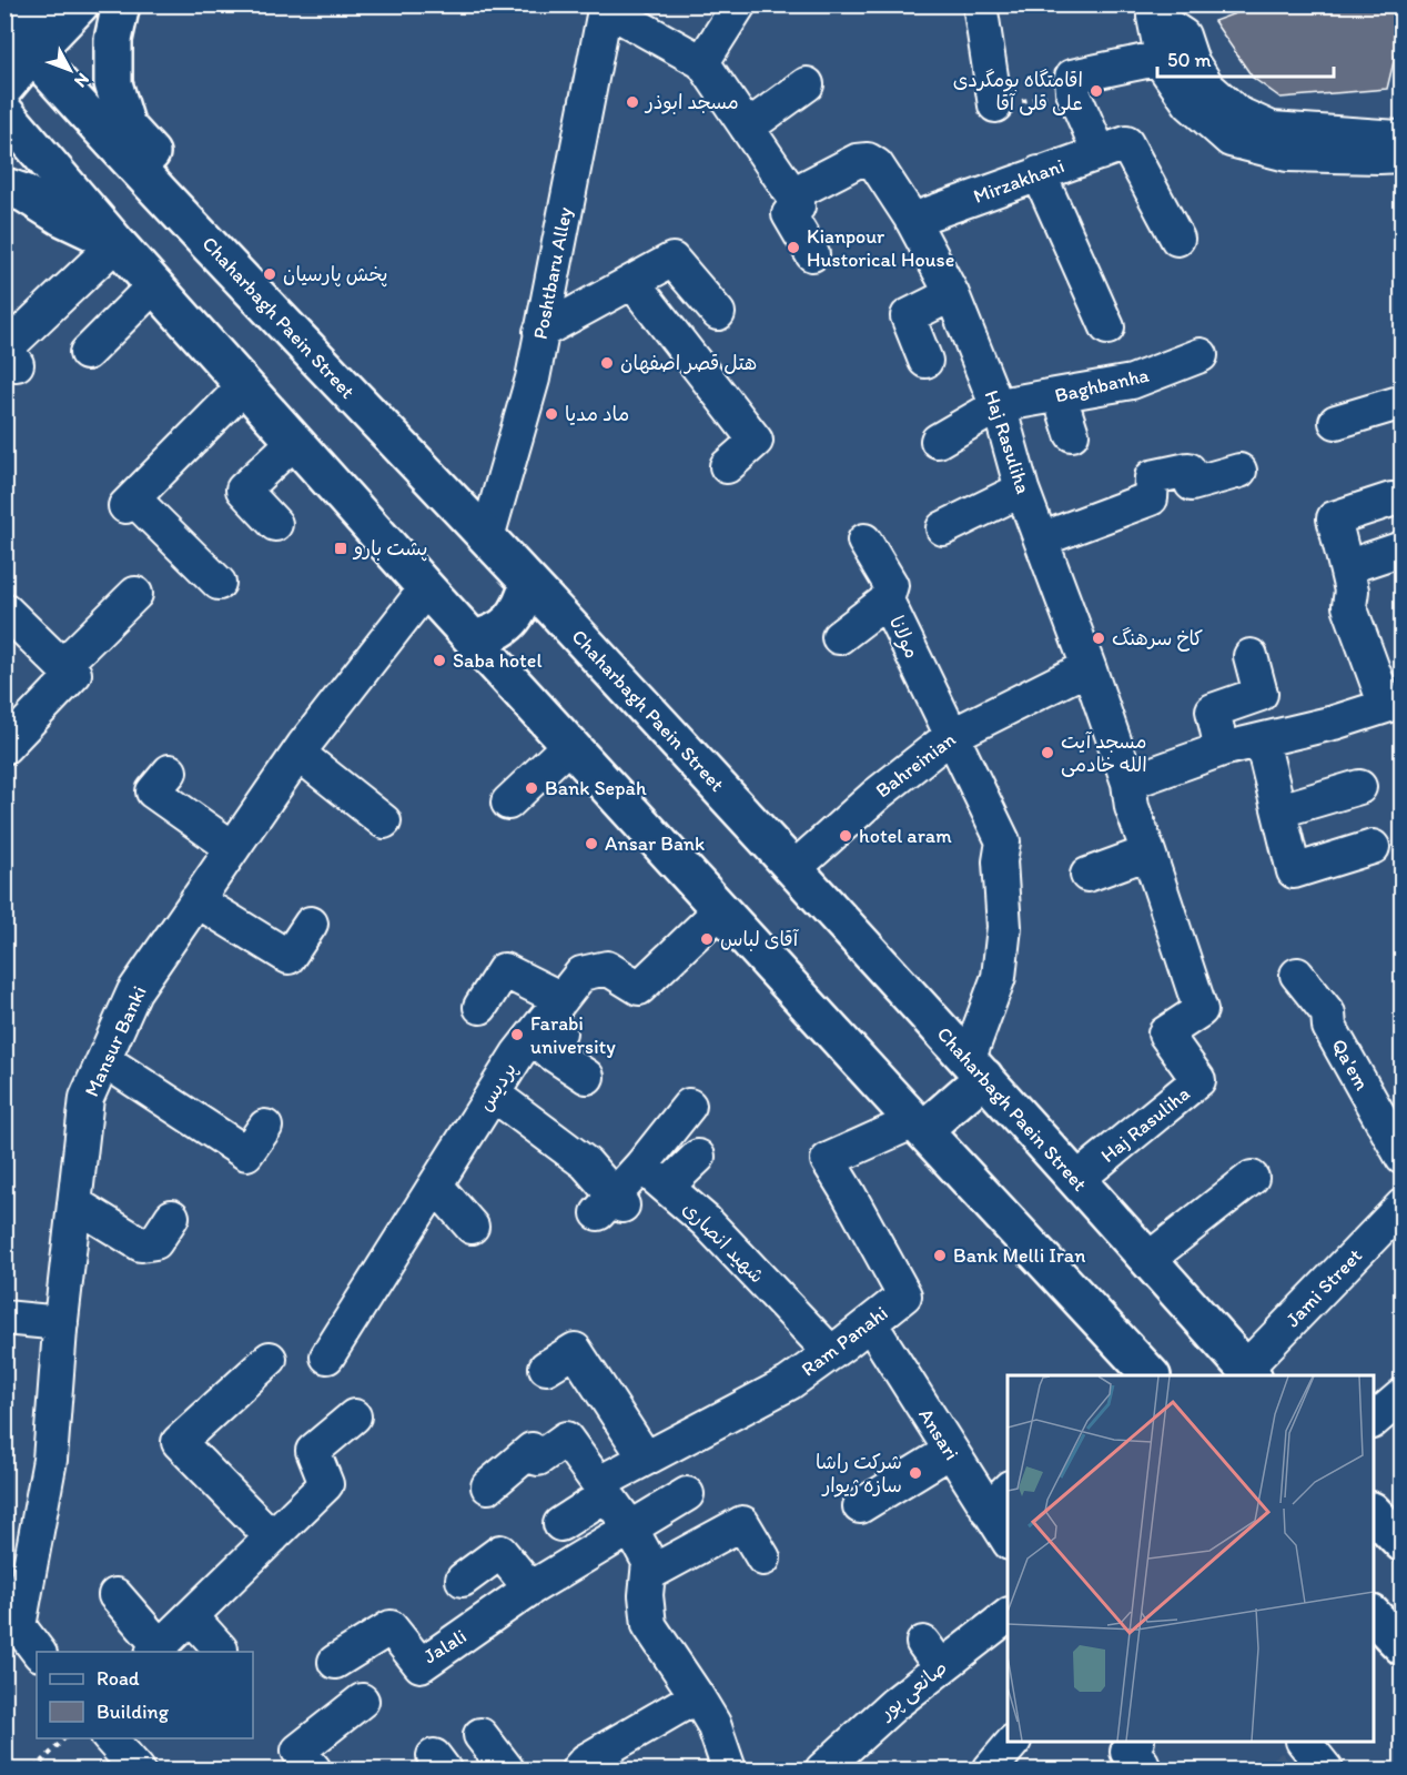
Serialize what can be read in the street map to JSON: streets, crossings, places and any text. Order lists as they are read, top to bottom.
{
  "streets": {
    "main road": ["Chaharbagh Paein Street"],
    "street": [
      "Mirzakhani",
      "Poshtbaru Alley",
      "Baghbanha",
      "Haj Rasuliha",
      "مولانا",
      "Bahreinian",
      "Mansur Banki",
      "Qa'em",
      "پردیس",
      "شهید انصاری",
      "Jami Street",
      "Ram Panahi",
      "Ansari",
      "Jalali",
      "صانعی پور"
    ]
  },
  "crossings": [
    ["Mirzakhani", "Haj Rasuliha"],
    ["Poshtbaru Alley", "Chaharbagh Paein Street"],
    ["Chaharbagh Paein Street", "Haj Rasuliha"],
    ["Chaharbagh Paein Street", "مولانا"],
    ["Chaharbagh Paein Street", "Bahreinian"],
    ["Chaharbagh Paein Street", "Jami Street"],
    ["Baghbanha", "Haj Rasuliha"],
    ["Haj Rasuliha", "Bahreinian"],
    ["مولانا", "Bahreinian"],
    ["شهید انصاری", "Ram Panahi"],
    ["Ram Panahi", "Ansari"]
  ],
  "places": {
    "other": [
      "اقامتگاه بومگردی علی قلی آقا",
      "مسجد ابوذر",
      "Kianpour Hustorical House",
      "پخش پارسیان",
      "هتل قصر اصفهان",
      "ماد مدیا",
      "کاخ سرهنگ",
      "Saba hotel",
      "مسجد آیت الله خادمی",
      "Bank Sepah",
      "hotel aram",
      "Ansar Bank",
      "آقای لباس",
      "Farabi university",
      "Bank Melli Iran",
      "شرکت راشا سازه ژیوار"
    ],
    "transit": ["پشت بارو"]
  },
  "legend": ["Road", "Building"],
  "scale_bar": "50 m",
  "north": "bottom right"
}
